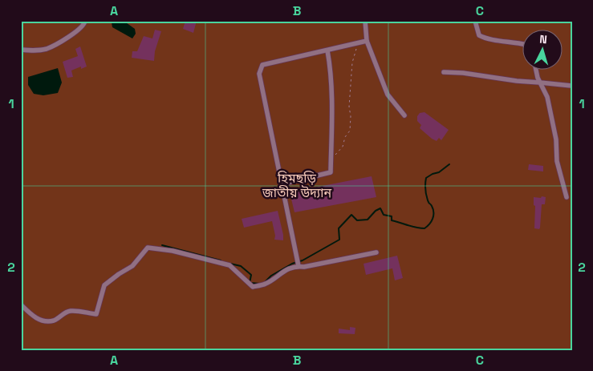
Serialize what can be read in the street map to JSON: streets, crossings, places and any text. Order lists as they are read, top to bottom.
{
  "parks": ["হিমছড়ি জাতীয় উদ্যান"],
  "north": "top",
  "grid": {
    "columns": ["A", "B", "C"],
    "rows": ["1", "2"]
  }
}
